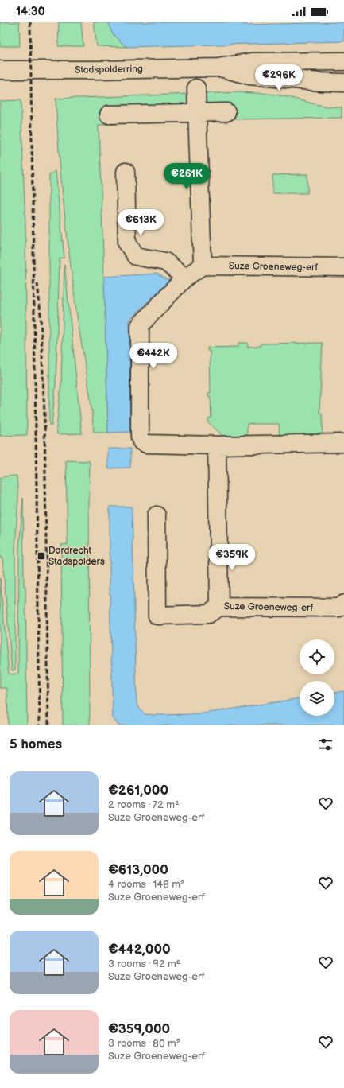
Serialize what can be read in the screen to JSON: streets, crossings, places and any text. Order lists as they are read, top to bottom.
{
  "streets": {
    "street": ["Stadspolderring", "Suze Groeneweg-erf"]
  },
  "places": {
    "transit": ["Dordrecht Stadspolders"]
  },
  "page": {
    "status": "14:30",
    "price": [
      "€296K",
      "€261K",
      "€613K",
      "€442K",
      "€359K"
    ],
    "heading": "5 homes",
    "list": [
      {
        "name": "€261,000",
        "note": "2 rooms · 72 m² · Suze Groeneweg-erf"
      },
      {
        "name": "€613,000",
        "note": "4 rooms · 148 m² · Suze Groeneweg-erf"
      },
      {
        "name": "€442,000",
        "note": "3 rooms · 92 m² · Suze Groeneweg-erf"
      },
      {
        "name": "€359,000",
        "note": "3 rooms · 80 m² · Suze Groeneweg-erf"
      }
    ]
  }
}
